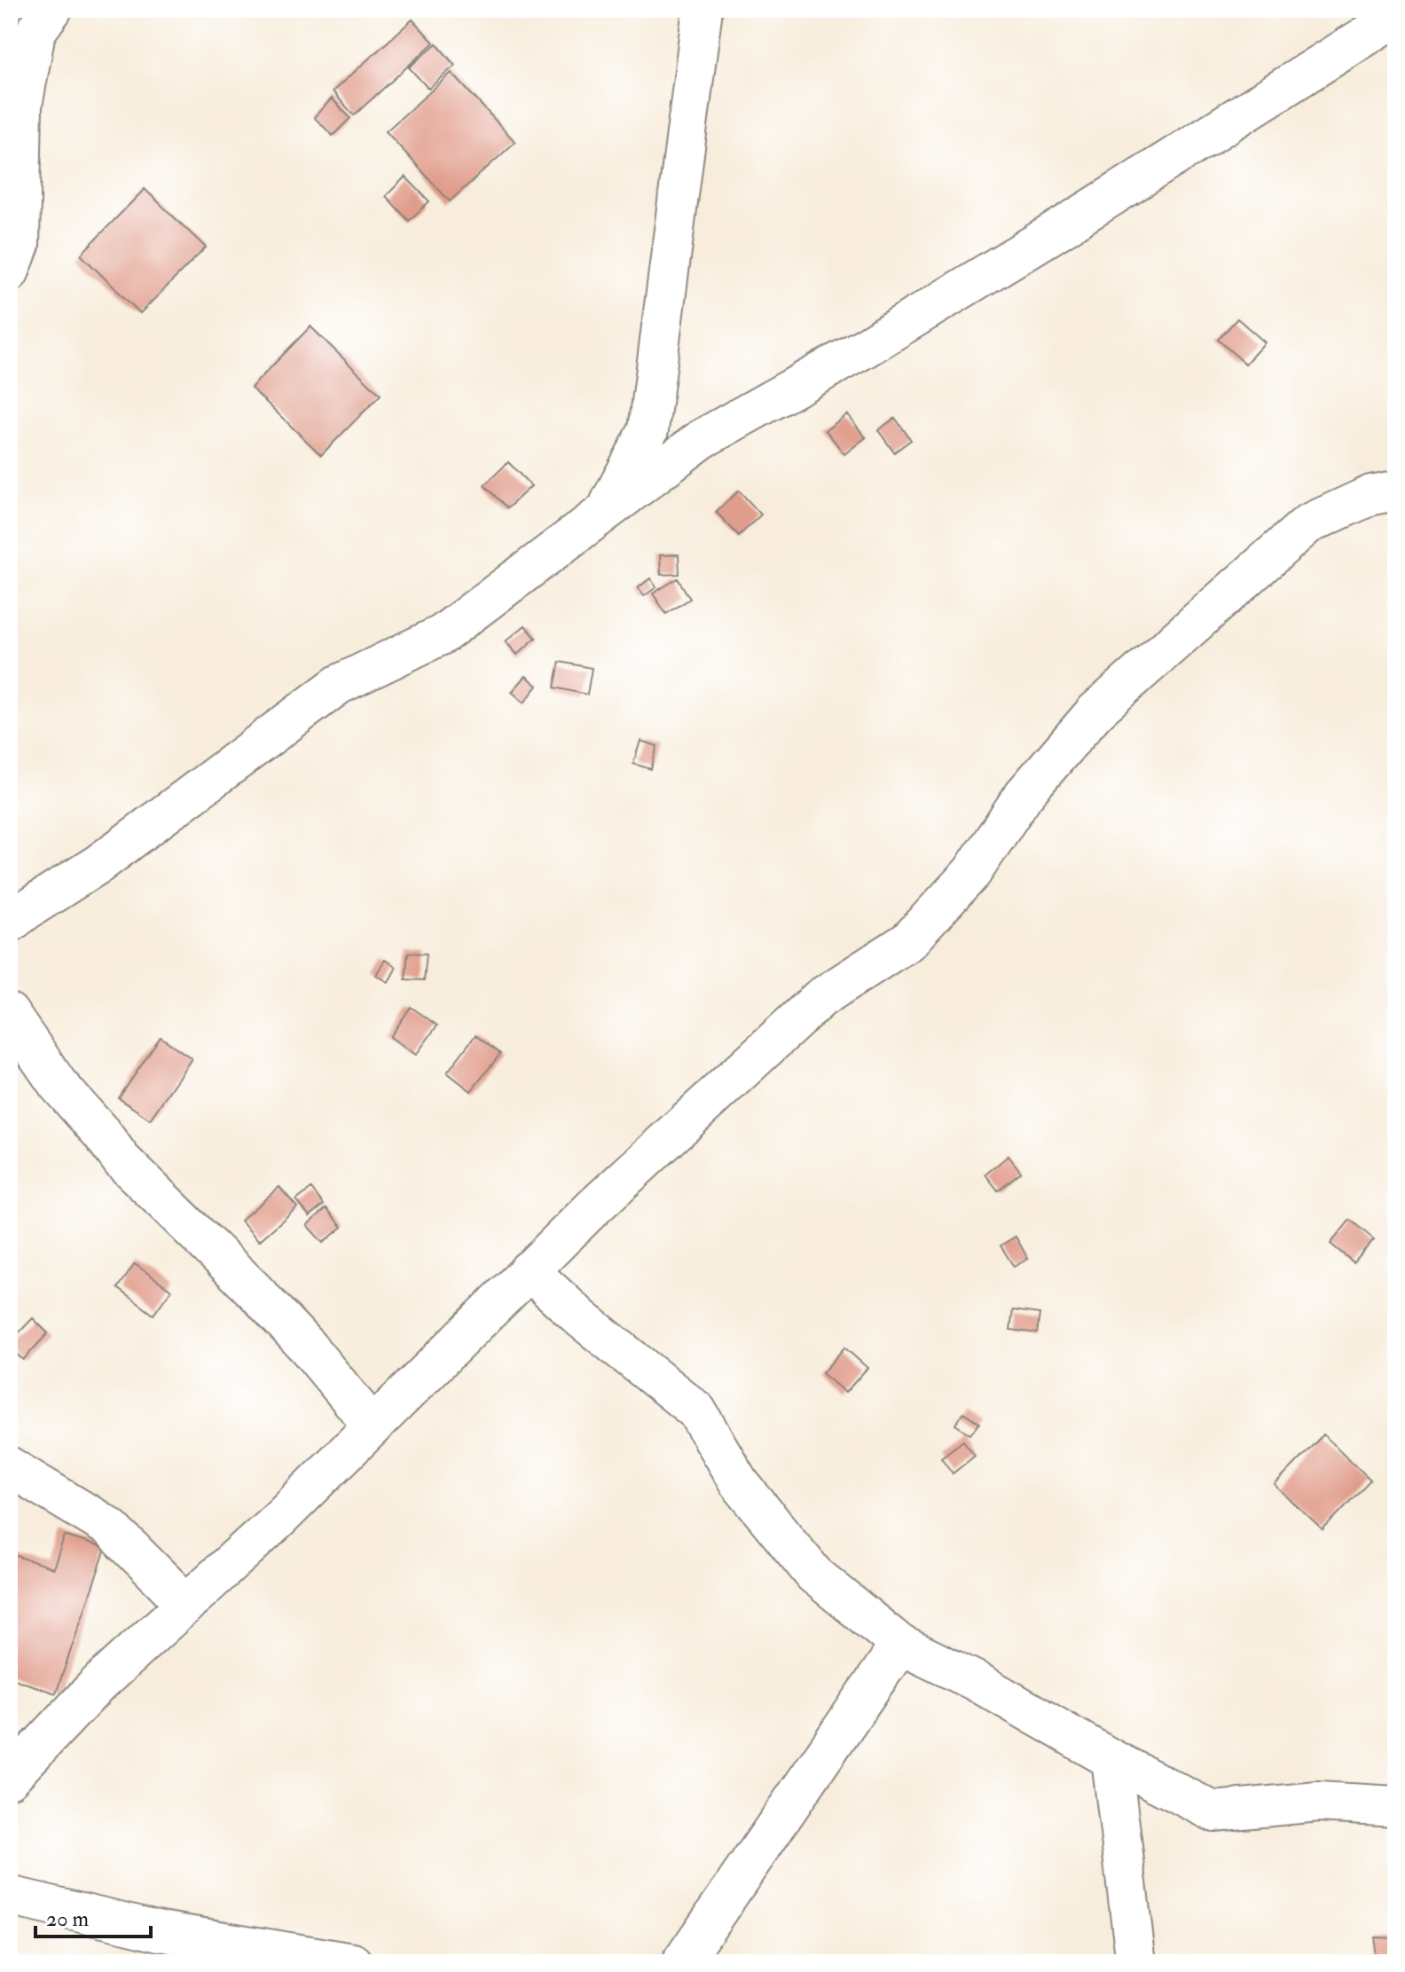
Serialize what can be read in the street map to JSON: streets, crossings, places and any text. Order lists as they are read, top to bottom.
{
  "scale_bar": "20 m"
}
